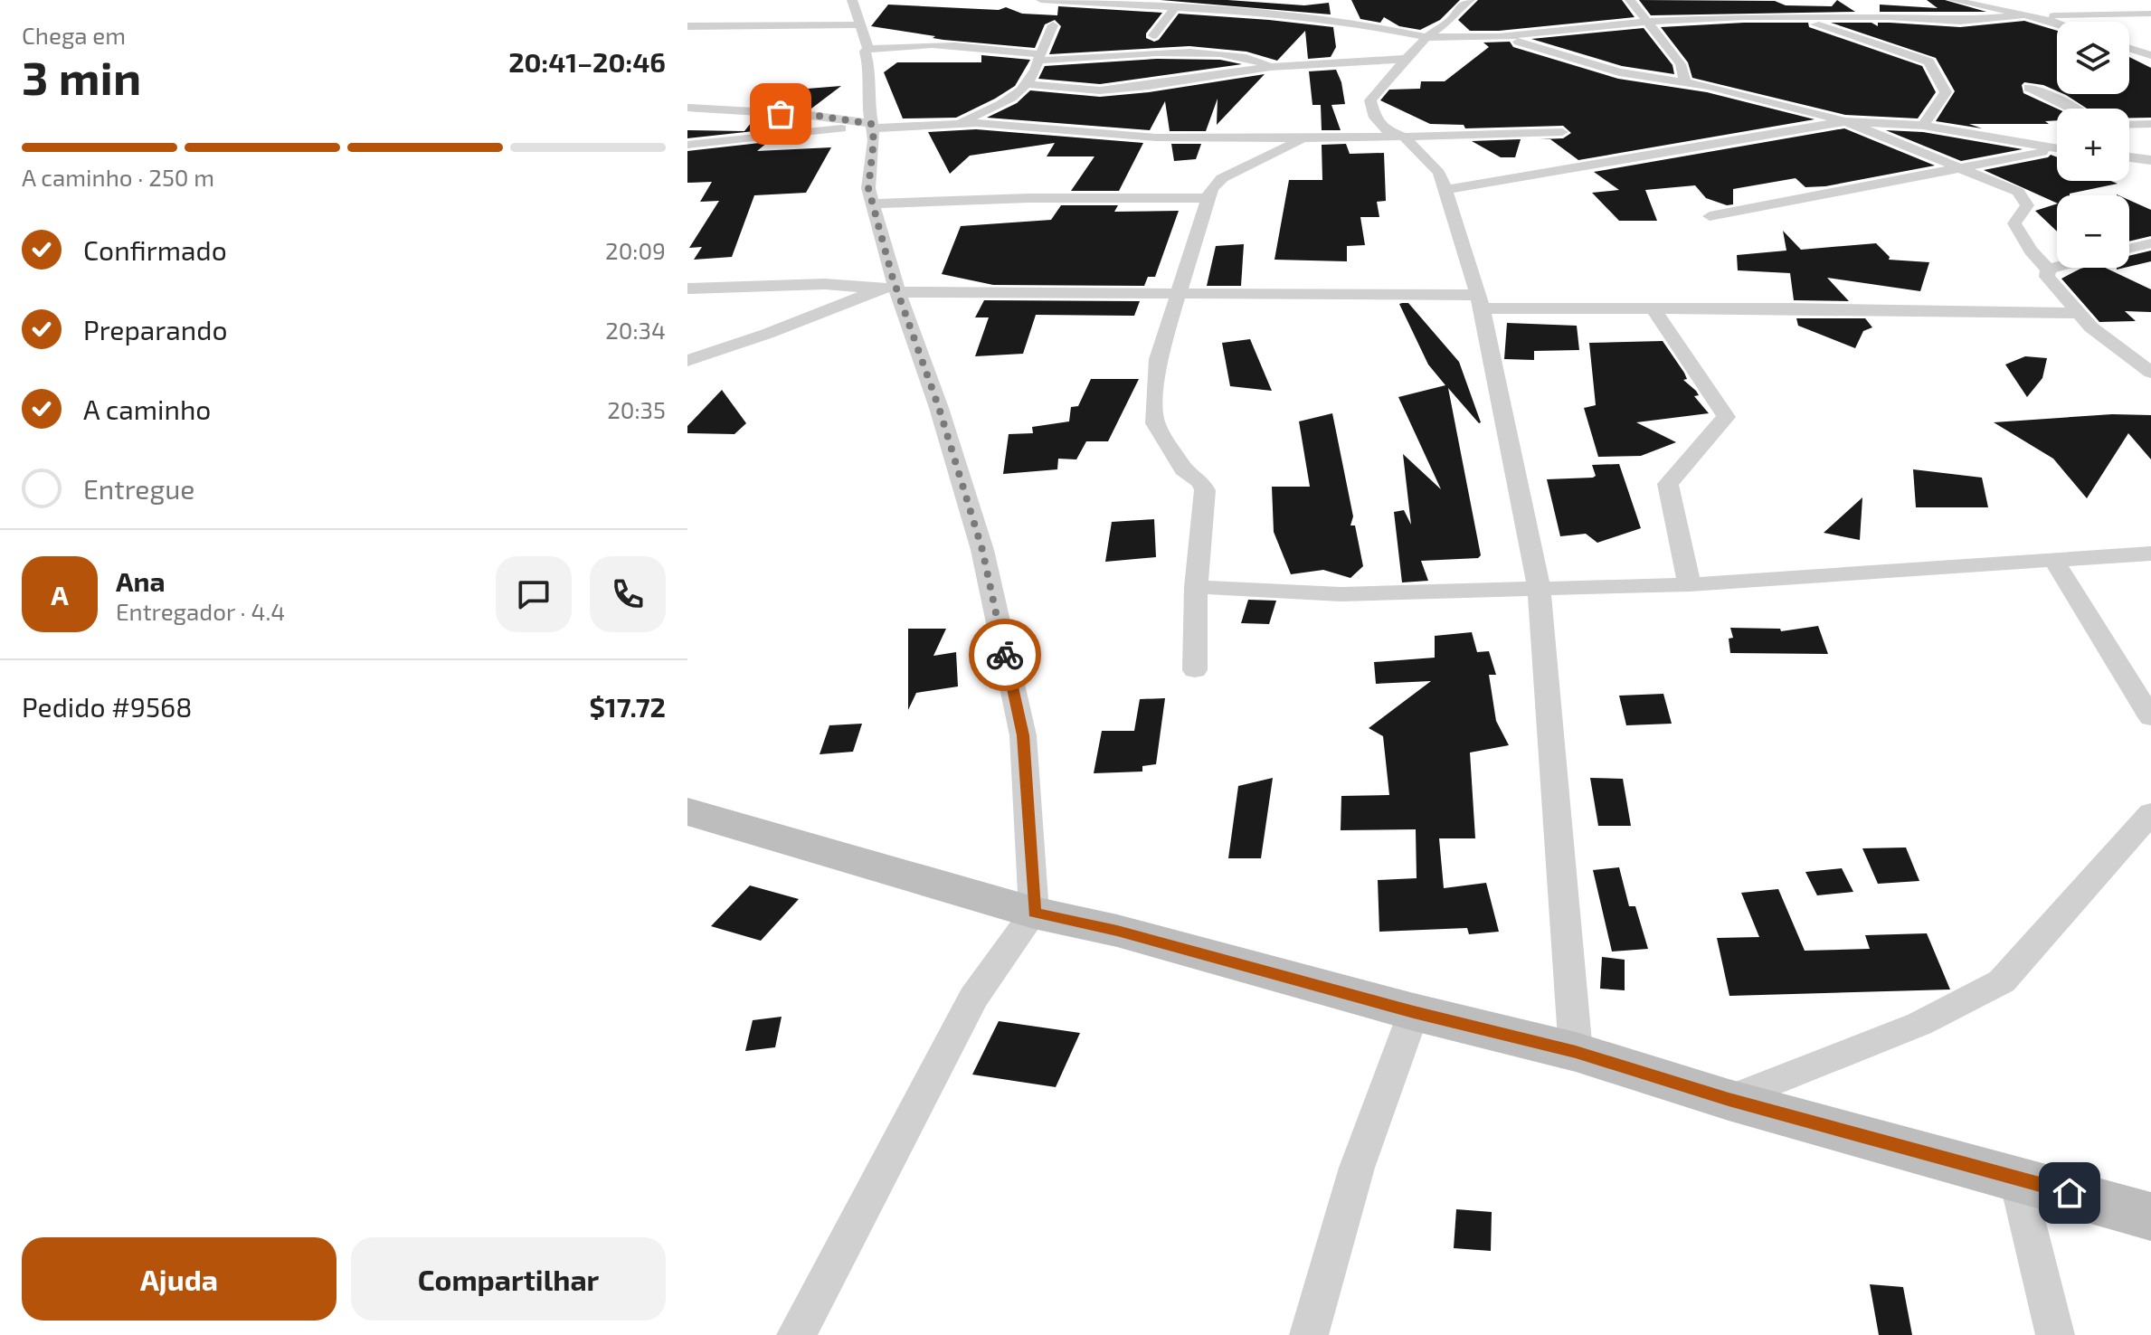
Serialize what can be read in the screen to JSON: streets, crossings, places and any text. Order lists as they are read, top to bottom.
{
  "page": {
    "heading": ["3 min", "Chega em", "20:41–20:46"],
    "panel": [
      "Ana",
      "Entregador · 4.4",
      "Pedido #9568",
      "$17.72"
    ],
    "map_buttons": ["+", "−"],
    "bar": "A caminho · 250 m",
    "list": [
      ["Confirmado", "20:09"],
      ["Preparando", "20:34"],
      ["A caminho", "20:35"],
      "Entregue"
    ],
    "round": "A",
    "buttons": ["Ajuda", "Compartilhar"]
  }
}
